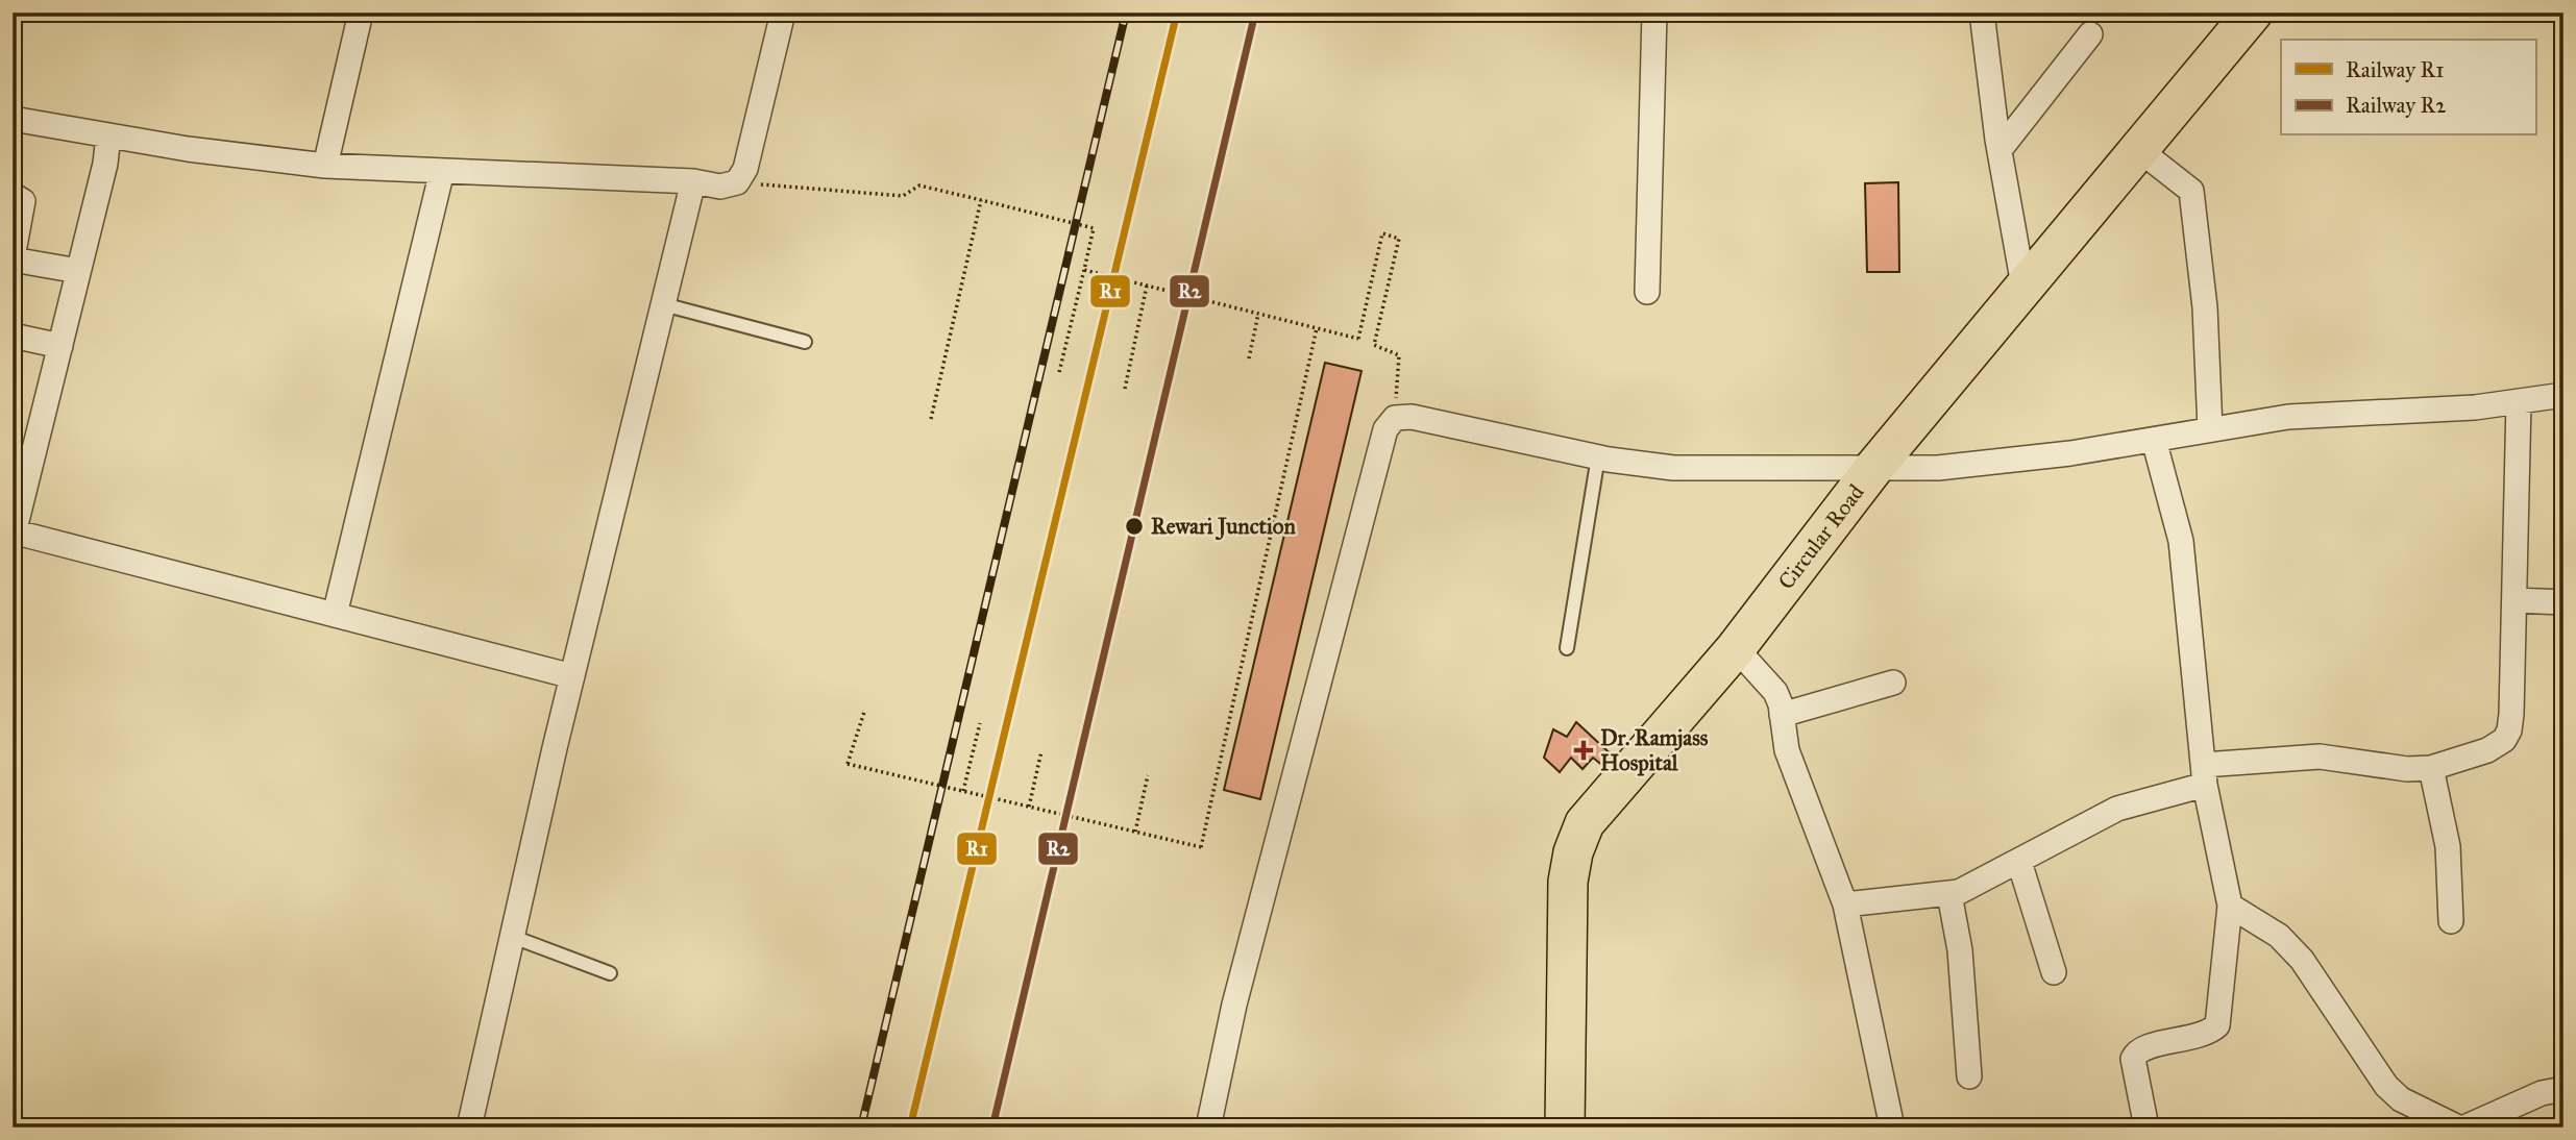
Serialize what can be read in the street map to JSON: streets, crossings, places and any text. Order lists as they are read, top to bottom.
{
  "streets": {
    "main road": ["Circular Road"]
  },
  "places": {
    "other": ["Rewari Junction"],
    "health": ["Dr. Ramjass Hospital"]
  },
  "lines": ["rail line R1", "rail line R2"],
  "legend": ["Railway R1", "Railway R2"]
}
